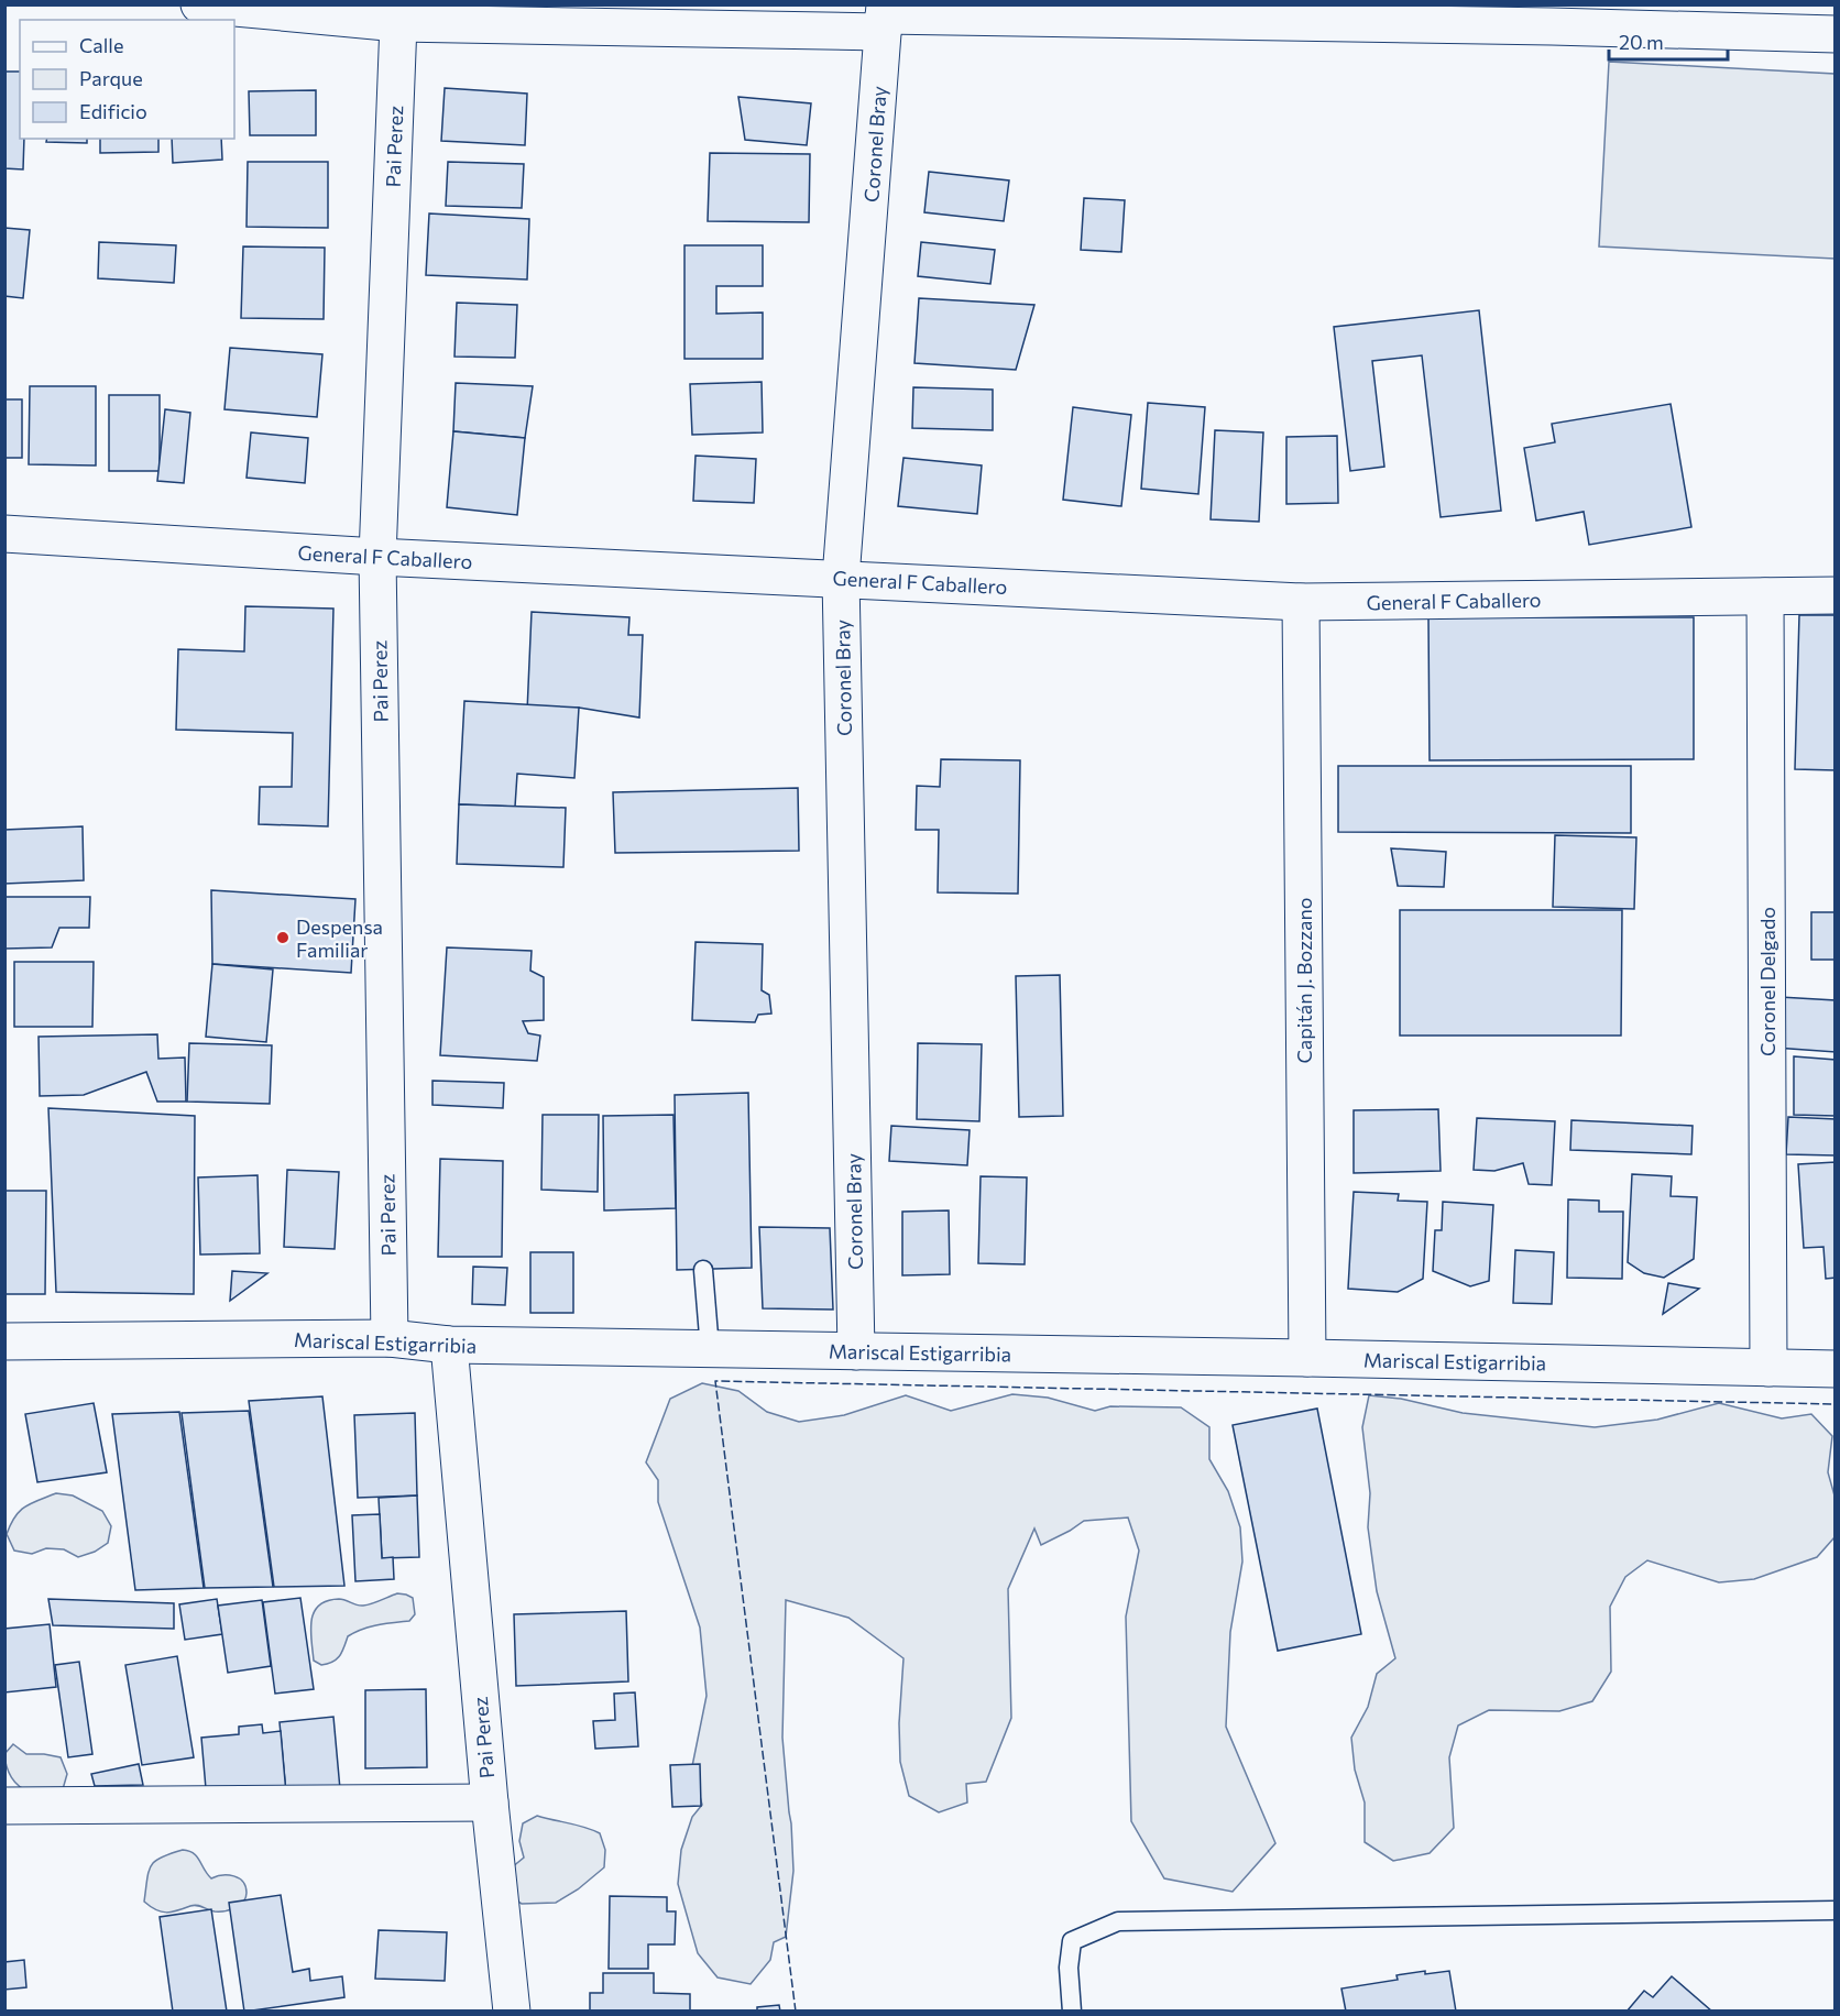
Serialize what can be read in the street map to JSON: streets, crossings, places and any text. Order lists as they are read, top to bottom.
{
  "streets": {
    "street": [
      "Coronel Bray",
      "Pai Perez",
      "General F Caballero",
      "Capitán J. Bozzano",
      "Coronel Delgado",
      "Mariscal Estigarribia"
    ]
  },
  "crossings": [
    ["Coronel Bray", "General F Caballero"],
    ["Coronel Bray", "Mariscal Estigarribia"],
    ["Pai Perez", "General F Caballero"],
    ["Pai Perez", "Mariscal Estigarribia"],
    ["General F Caballero", "Capitán J. Bozzano"],
    ["General F Caballero", "Coronel Delgado"],
    ["Capitán J. Bozzano", "Mariscal Estigarribia"],
    ["Coronel Delgado", "Mariscal Estigarribia"]
  ],
  "places": ["Despensa Familiar"],
  "legend": ["Calle", "Parque", "Edificio"],
  "scale_bar": "20 m"
}
